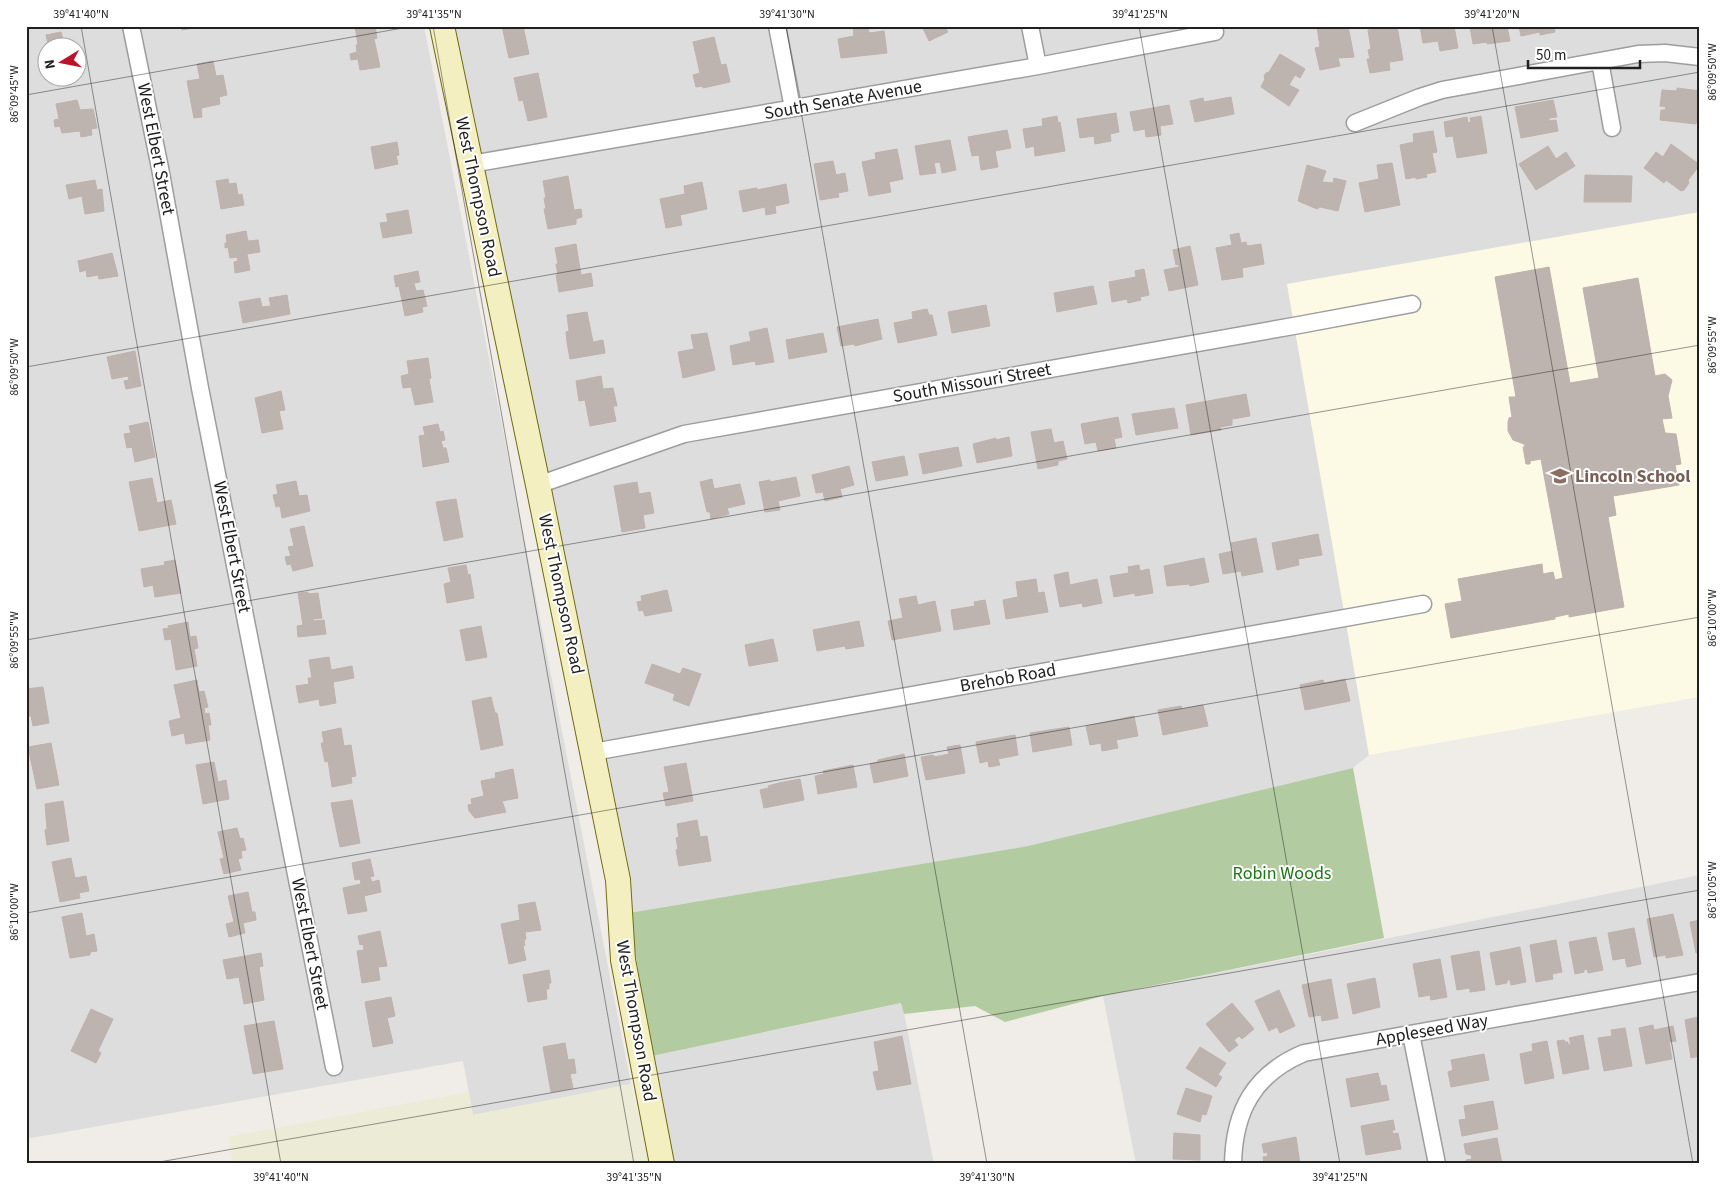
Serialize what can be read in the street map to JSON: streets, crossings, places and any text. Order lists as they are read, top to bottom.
{
  "streets": {
    "main road": ["West Thompson Road"],
    "street": [
      "South Senate Avenue",
      "West Elbert Street",
      "South Missouri Street",
      "Brehob Road",
      "Appleseed Way"
    ]
  },
  "crossings": [
    ["South Senate Avenue", "West Thompson Road"],
    ["West Thompson Road", "South Missouri Street"],
    ["West Thompson Road", "Brehob Road"]
  ],
  "parks": ["Robin Woods"],
  "places": {
    "school or university": ["Lincoln School"]
  },
  "scale_bar": "50 m",
  "north": "left",
  "coordinates": [
    "39°41'40\"N",
    "39°41'35\"N",
    "39°41'30\"N",
    "39°41'25\"N",
    "39°41'20\"N",
    "86°09'50\"W",
    "86°09'45\"W",
    "86°09'55\"W",
    "86°10'00\"W",
    "86°10'05\"W"
  ]
}
